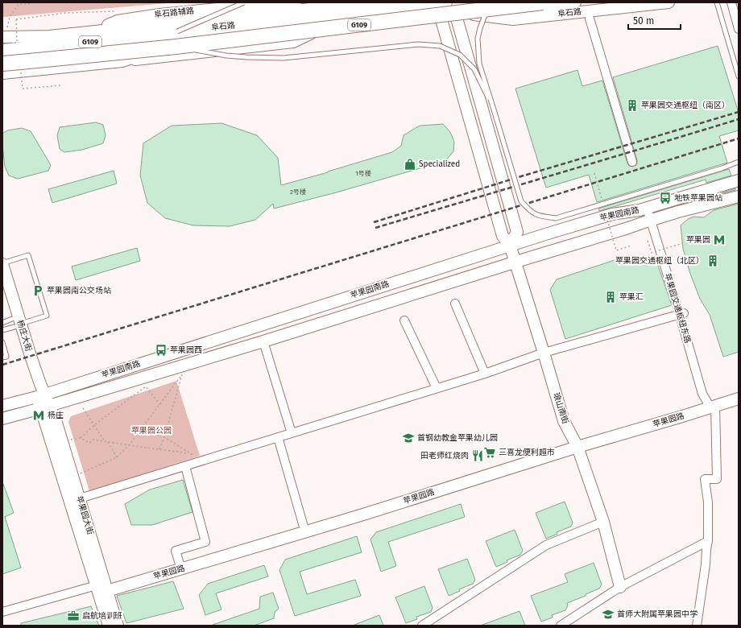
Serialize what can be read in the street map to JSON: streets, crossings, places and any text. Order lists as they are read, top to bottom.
{
  "streets": {
    "highway": ["阜石路", "G109"],
    "main road": [
      "苹果园南路",
      "杨庄大街",
      "琅山南街",
      "苹果园路",
      "苹果园大街"
    ],
    "street": ["苹果园交通枢纽东路"]
  },
  "crossings": [
    ["苹果园南路", "苹果园交通枢纽东路"],
    ["苹果园南路", "杨庄大街"],
    ["苹果园南路", "琅山南街"],
    ["苹果园南路", "苹果园大街"],
    ["苹果园交通枢纽东路", "苹果园路"],
    ["杨庄大街", "苹果园大街"],
    ["琅山南街", "苹果园路"],
    ["苹果园路", "苹果园大街"]
  ],
  "parks": ["苹果园公园"],
  "places": {
    "building": ["苹果园交通枢纽（南区）", "苹果园交通枢纽（北区）", "苹果汇"],
    "shop": ["Specialized"],
    "bus stop": ["地铁苹果园站", "苹果园西"],
    "metro station": ["苹果园", "杨庄"],
    "parking": ["苹果园南公交场站"],
    "school or university": ["首钢幼教金苹果幼儿园", "首师大附属苹果园中学"],
    "supermarket": ["三喜龙便利超市"],
    "restaurant": ["田老师红烧肉"],
    "office": ["启航培训班"]
  },
  "house_numbers": ["1号楼", "2号楼"],
  "scale_bar": "50 m"
}
